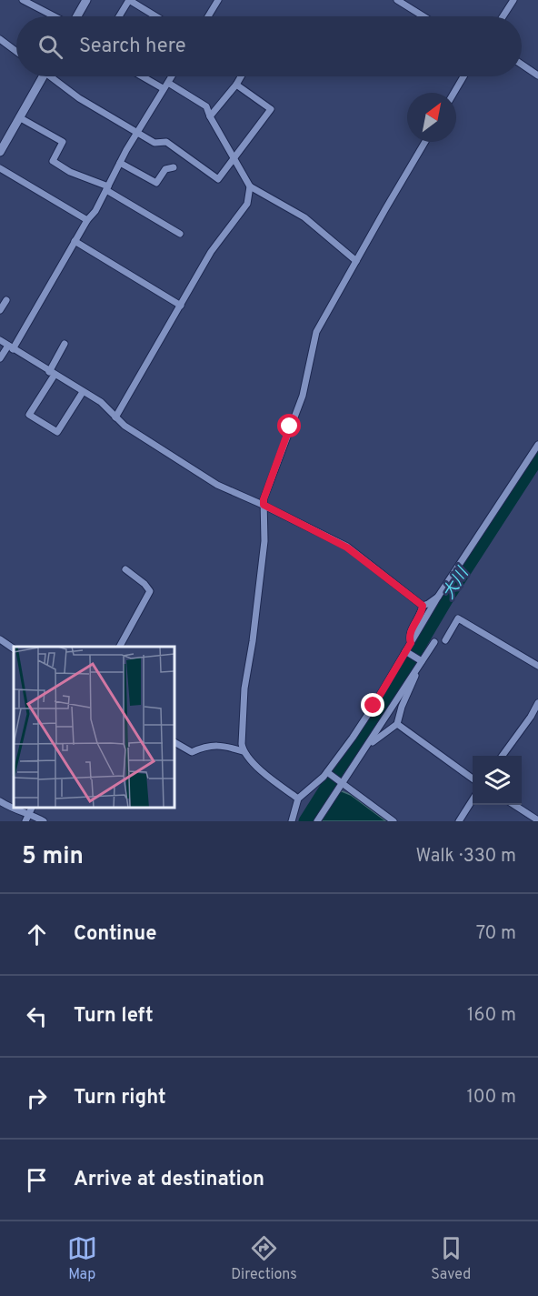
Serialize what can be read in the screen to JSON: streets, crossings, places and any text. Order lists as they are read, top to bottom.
{
  "water": ["大川"],
  "north": "top right",
  "page": {
    "search": "Search here",
    "heading": ["5 min", "Walk · 330 m"],
    "list": [
      ["Continue", "70 m"],
      ["Turn left", "160 m"],
      ["Turn right", "100 m"],
      "Arrive at destination"
    ],
    "nav": ["Map", "Directions", "Saved"]
  }
}
